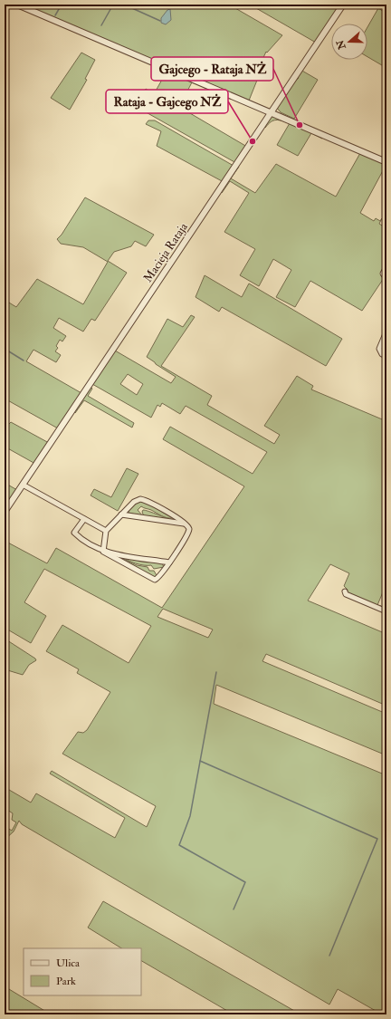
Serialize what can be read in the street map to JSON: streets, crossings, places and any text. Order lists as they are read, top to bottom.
{
  "streets": {
    "street": ["Macieja Rataja"]
  },
  "places": ["Gajcego - Rataja NŻ", "Rataja - Gajcego NŻ"],
  "legend": ["Ulica", "Park"],
  "north": "left"
}
